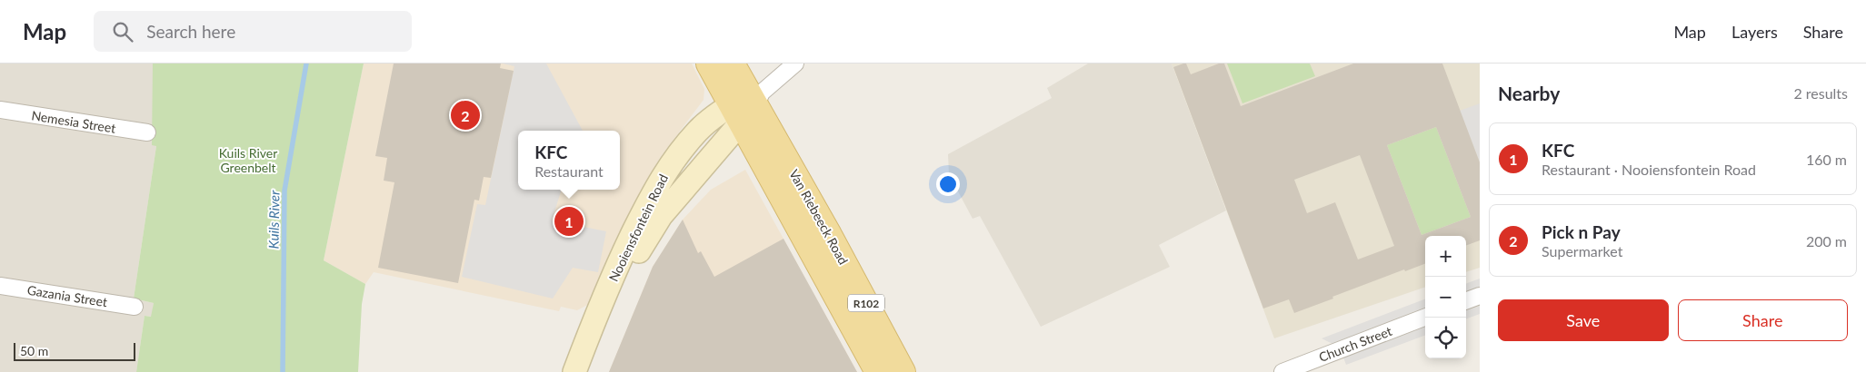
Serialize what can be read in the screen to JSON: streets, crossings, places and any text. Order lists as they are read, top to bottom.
{
  "streets": {
    "main road": ["Van Riebeeck Road", "R102"],
    "street": [
      "Nemesia Street",
      "Nooiensfontein Road",
      "Gazania Street",
      "Church Street"
    ]
  },
  "crossings": [
    ["Van Riebeeck Road", "Nooiensfontein Road"]
  ],
  "water": ["Kuils River"],
  "parks": ["Kuils River Greenbelt"],
  "scale_bar": "50 m",
  "page": {
    "header": "Map",
    "search": "Search here",
    "nav": ["Map", "Layers", "Share"],
    "heading": ["Nearby", "2 results"],
    "pins": ["2", "1"],
    "list": [
      {
        "mark": "1",
        "name": "KFC",
        "note": "Restaurant · Nooiensfontein Road",
        "value": "160 m"
      },
      {
        "mark": "2",
        "name": "Pick n Pay",
        "note": "Supermarket",
        "value": "200 m"
      }
    ],
    "popup": ["KFC", "Restaurant"],
    "map_buttons": ["+", "−"],
    "buttons": ["Save", "Share"],
    "scale": "50 m"
  }
}
